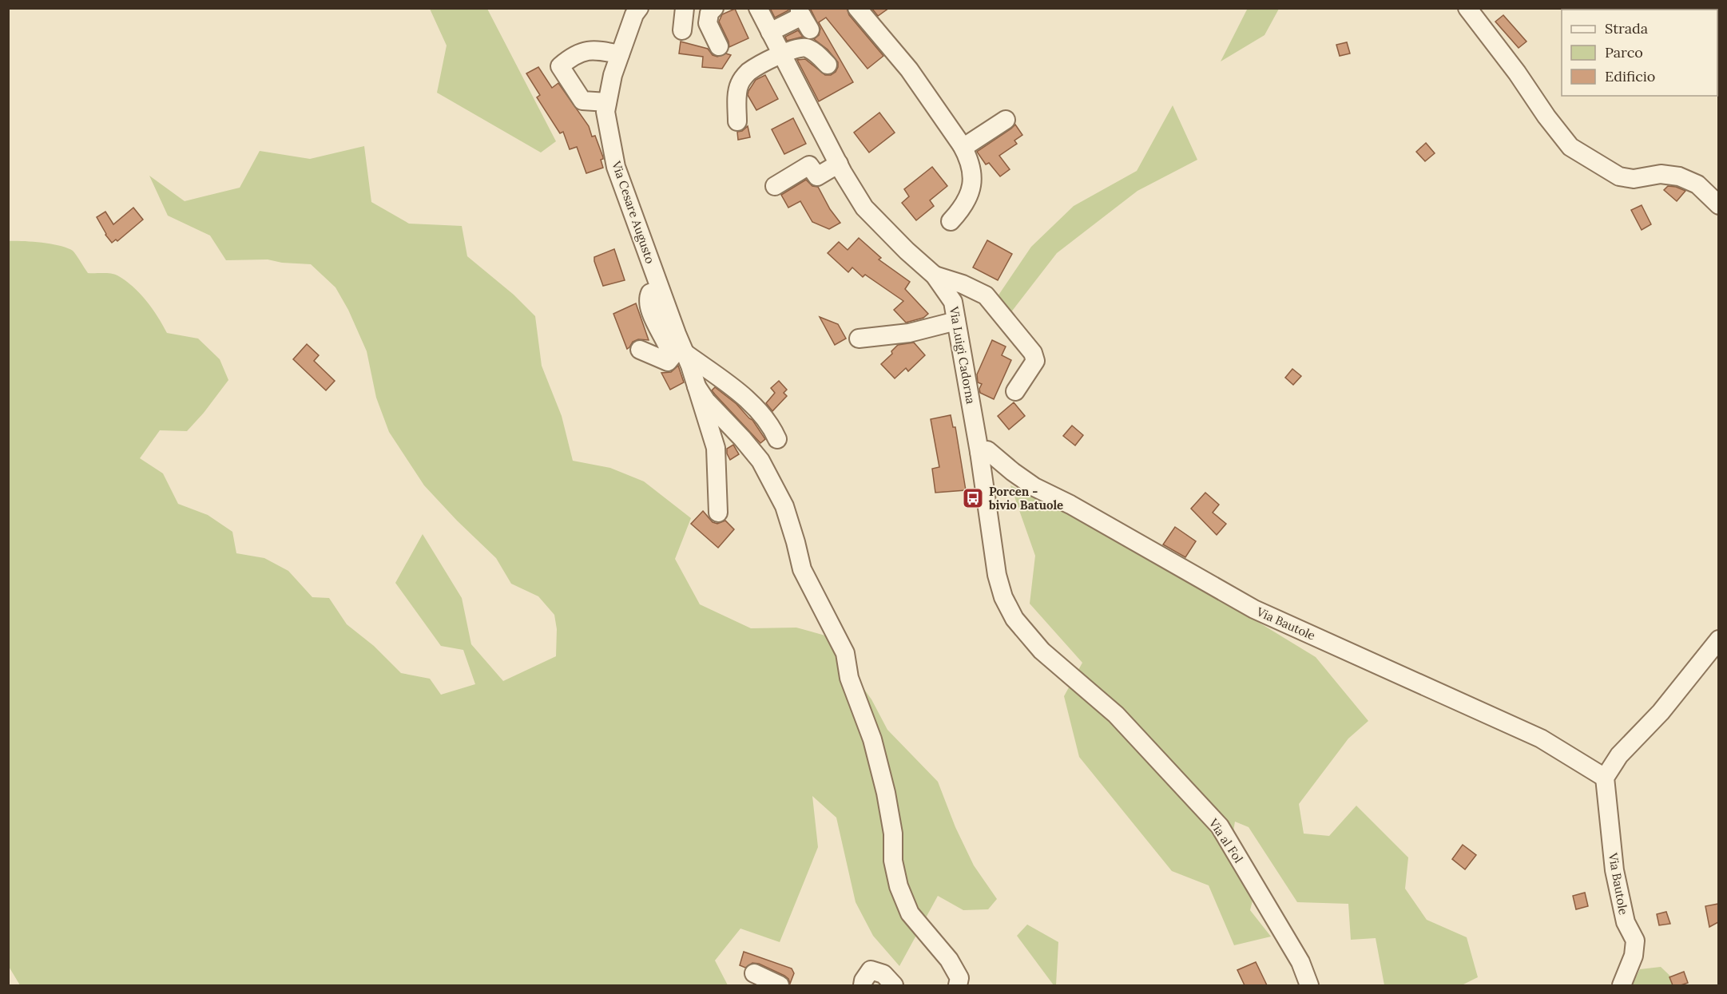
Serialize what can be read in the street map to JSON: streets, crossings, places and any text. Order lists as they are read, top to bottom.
{
  "streets": {
    "street": [
      "Via Cesare Augusto",
      "Via Luigi Cadorna",
      "Via Bautole",
      "Via al Fol"
    ]
  },
  "crossings": [
    ["Via Luigi Cadorna", "Via Bautole"],
    ["Via Luigi Cadorna", "Via al Fol"]
  ],
  "places": {
    "bus stop": ["Porcen - bivio Batuole"]
  },
  "legend": ["Strada", "Parco", "Edificio"]
}
